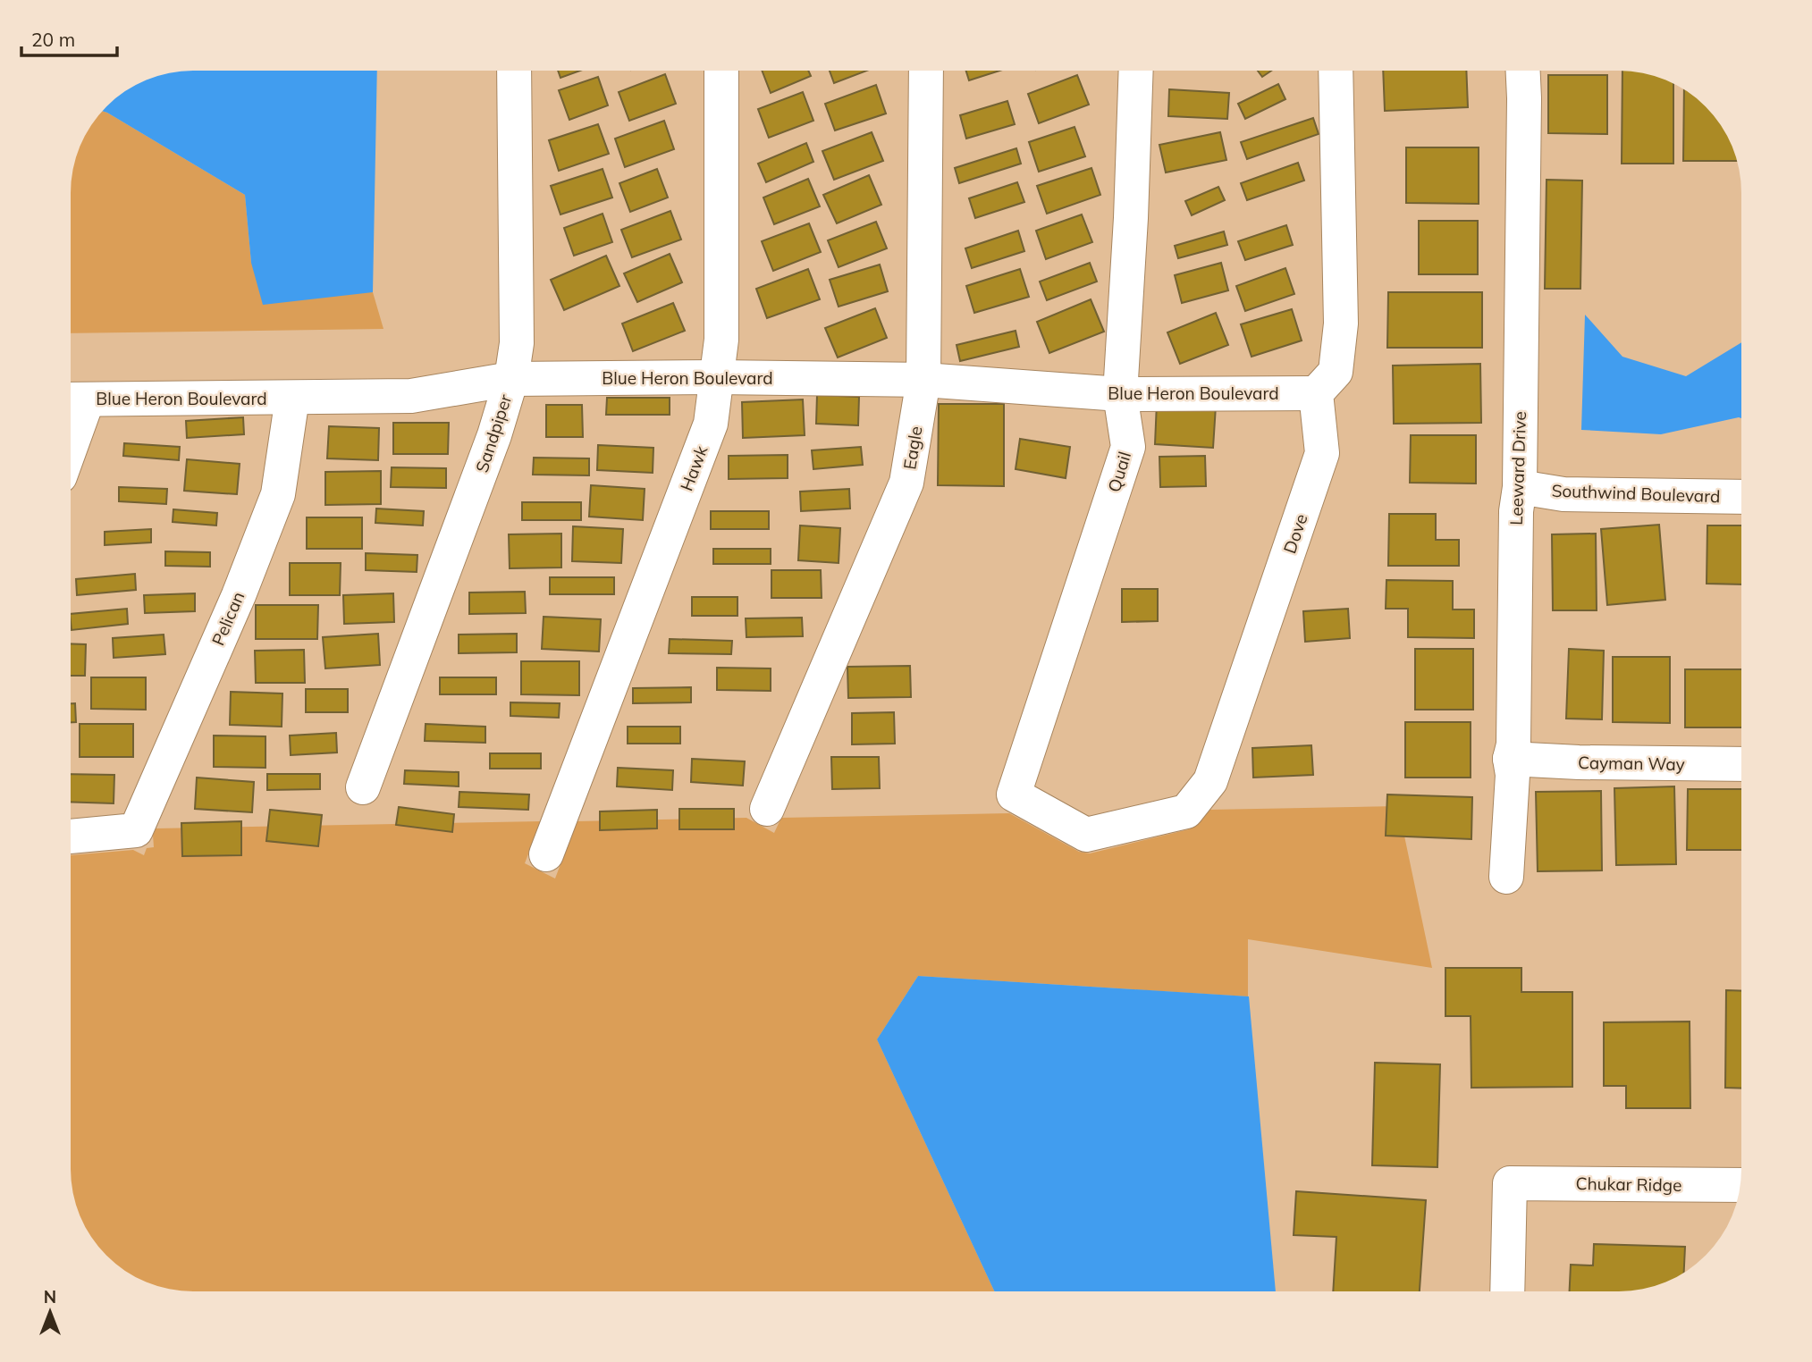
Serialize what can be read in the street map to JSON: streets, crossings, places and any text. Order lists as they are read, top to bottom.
{
  "streets": {
    "street": [
      "Blue Heron Boulevard",
      "Sandpiper",
      "Eagle",
      "Hawk",
      "Leeward Drive",
      "Quail",
      "Southwind Boulevard",
      "Dove",
      "Pelican",
      "Cayman Way",
      "Chukar Ridge"
    ]
  },
  "crossings": [
    ["Blue Heron Boulevard", "Sandpiper"],
    ["Blue Heron Boulevard", "Eagle"],
    ["Blue Heron Boulevard", "Hawk"],
    ["Blue Heron Boulevard", "Quail"],
    ["Blue Heron Boulevard", "Dove"],
    ["Blue Heron Boulevard", "Pelican"],
    ["Leeward Drive", "Southwind Boulevard"],
    ["Leeward Drive", "Cayman Way"],
    ["Quail", "Dove"]
  ],
  "scale_bar": "20 m",
  "north": "top"
}
